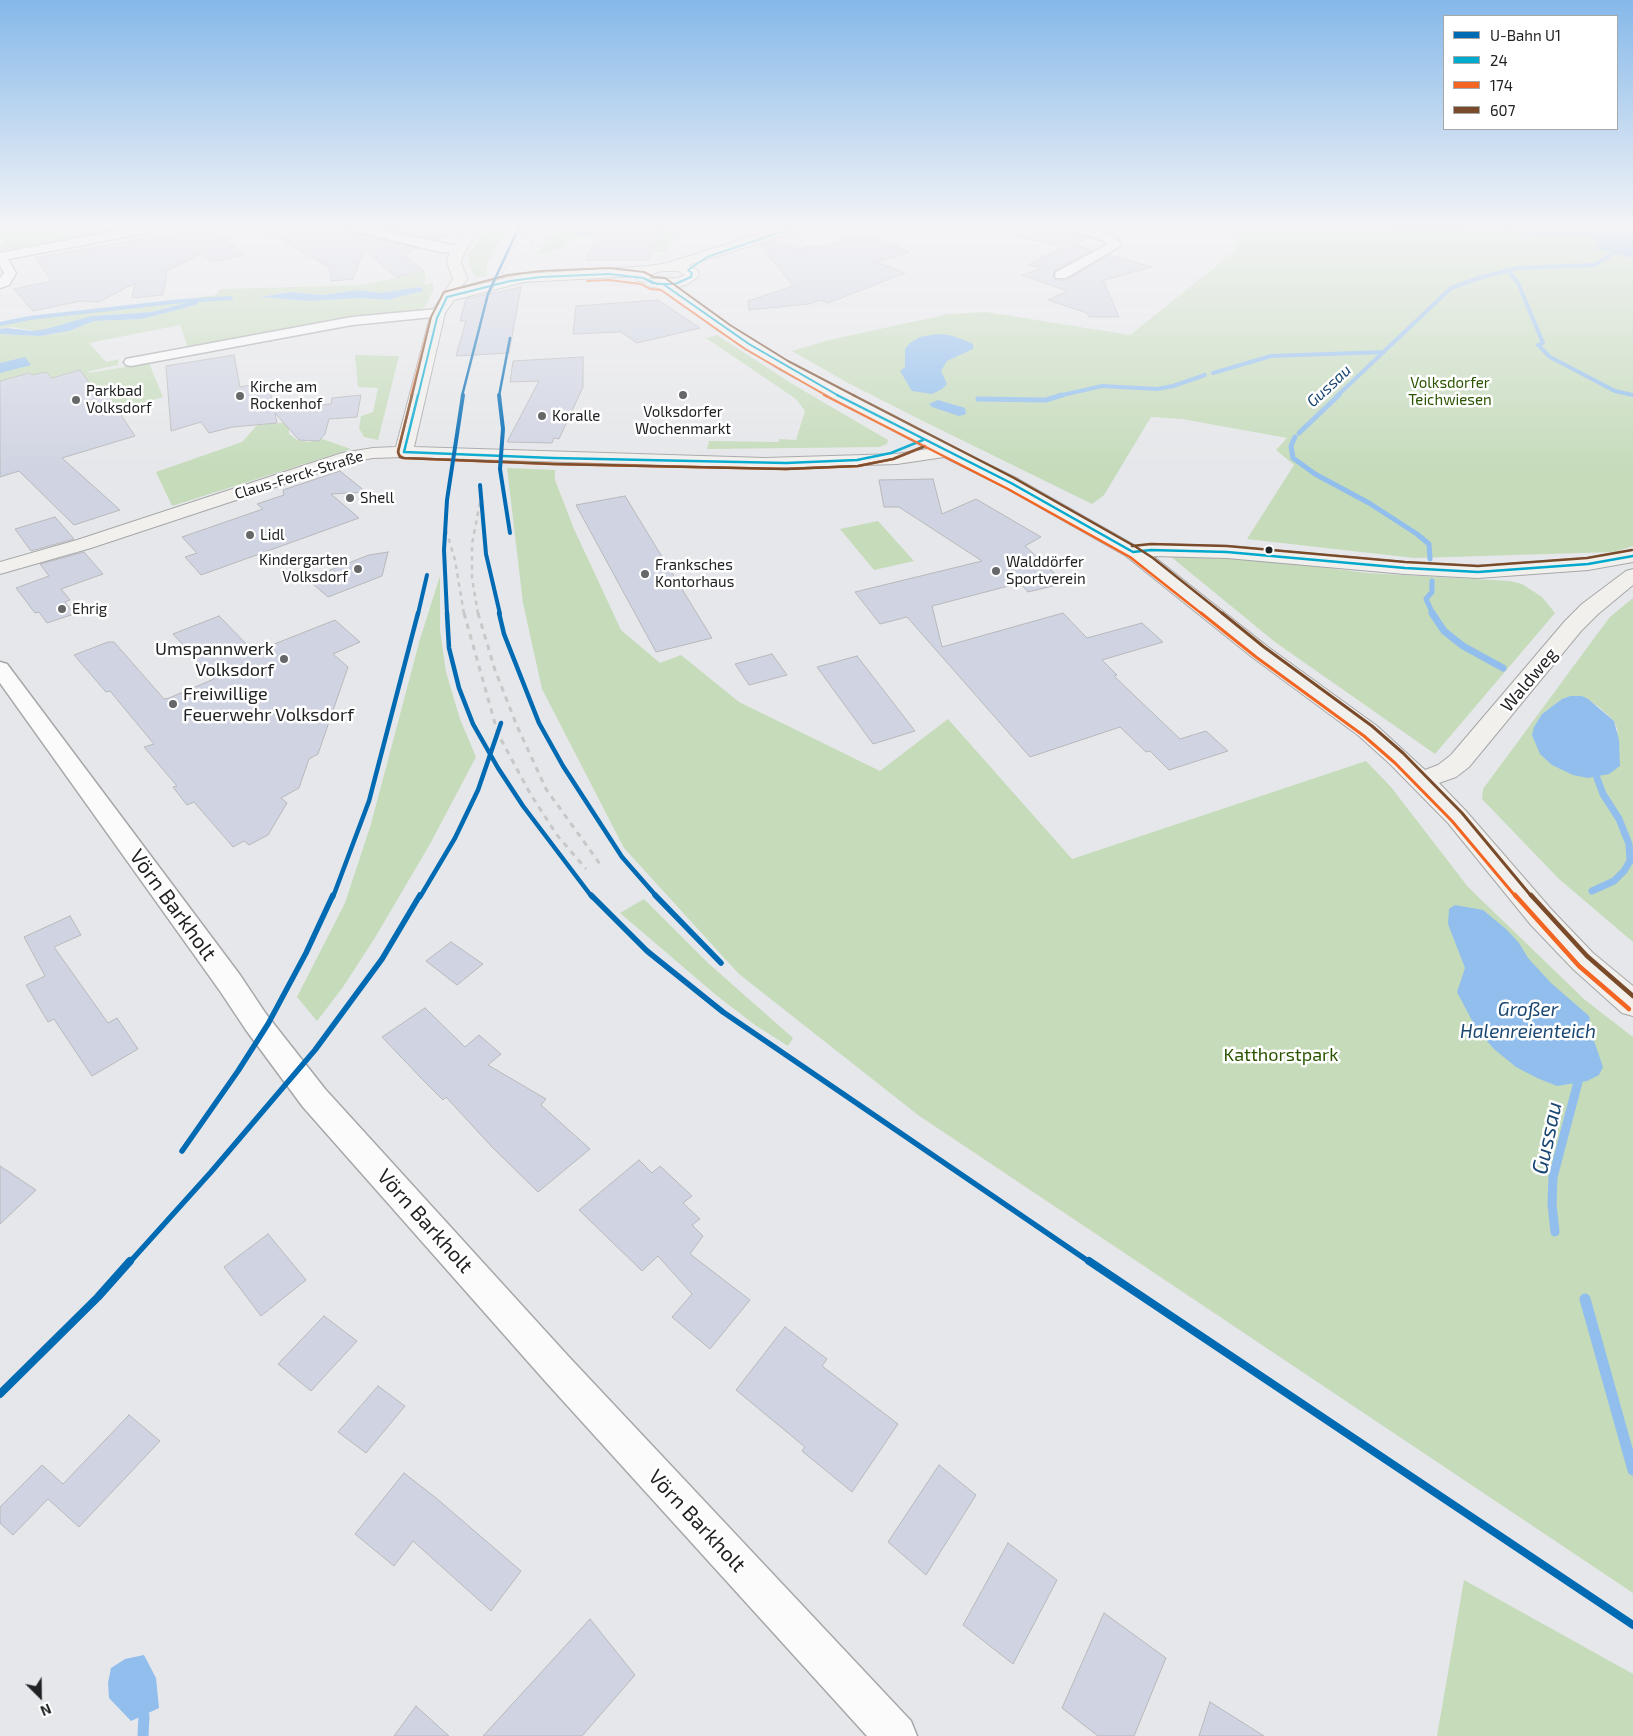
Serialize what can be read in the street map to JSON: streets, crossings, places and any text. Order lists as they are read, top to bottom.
{
  "streets": {
    "main road": ["Claus-Ferck-Straße", "Waldweg"],
    "street": ["Vörn Barkholt"]
  },
  "water": ["Gussau", "Großer Halenreienteich"],
  "parks": ["Volksdorfer Teichwiesen", "Katthorstpark"],
  "places": [
    "Volksdorfer Wochenmarkt",
    "Kirche am Rockenhof",
    "Parkbad Volksdorf",
    "Koralle",
    "Shell",
    "Lidl",
    "Kindergarten Volksdorf",
    "Walddörfer Sportverein",
    "Franksches Kontorhaus",
    "Ehrig",
    "Umspannwerk Volksdorf",
    "Freiwillige Feuerwehr Volksdorf"
  ],
  "lines": [
    "metro line U1",
    "transit line 24",
    "transit line 174",
    "transit line 607"
  ],
  "legend": [
    "U-Bahn U1",
    "24",
    "174",
    "607"
  ],
  "north": "bottom right"
}
